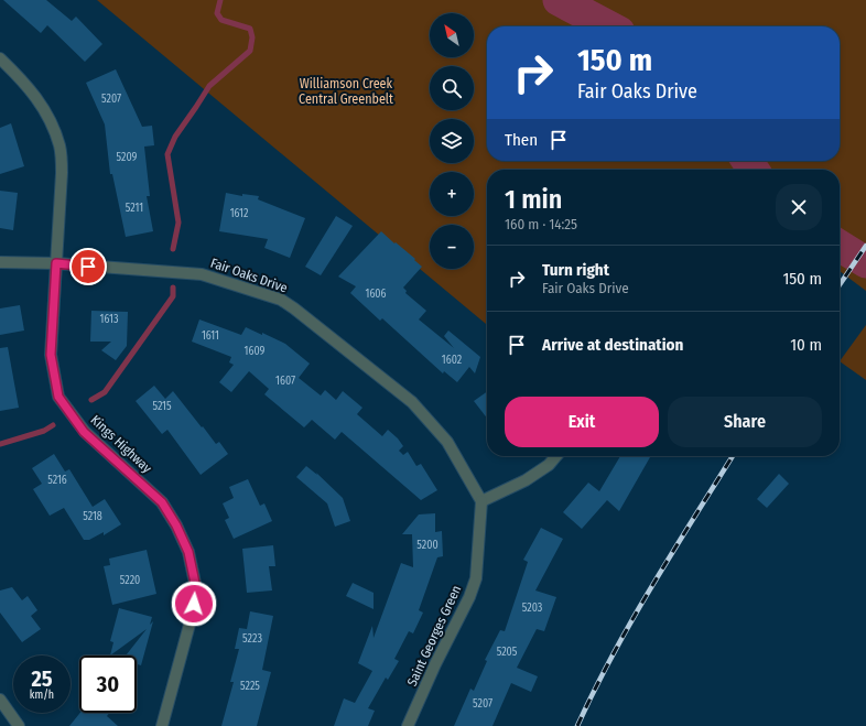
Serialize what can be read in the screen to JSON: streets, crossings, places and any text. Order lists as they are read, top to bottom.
{
  "streets": {
    "street": ["Fair Oaks Drive", "Kings Highway", "Saint Georges Green"]
  },
  "crossings": [
    ["Fair Oaks Drive", "Kings Highway"],
    ["Fair Oaks Drive", "Saint Georges Green"]
  ],
  "parks": ["Williamson Creek Central Greenbelt"],
  "house_numbers": [
    "5207",
    "5209",
    "5211",
    "1612",
    "1606",
    "1613",
    "1611",
    "1609",
    "1602",
    "1607",
    "5215",
    "5216",
    "5218",
    "5200",
    "5220",
    "5203",
    "5223",
    "5205",
    "5225",
    "5207"
  ],
  "north": "top left",
  "page": {
    "map_buttons": ["+", "−"],
    "turn": ["150 m", "Fair Oaks Drive"],
    "then": "Then",
    "heading": ["1 min", "160 m · 14:25"],
    "list": [
      {
        "name": "Turn right",
        "note": "Fair Oaks Drive",
        "value": "150 m"
      },
      {
        "name": "Arrive at destination",
        "value": "10 m"
      }
    ],
    "buttons": ["Exit", "Share"],
    "speed": "25 km/h",
    "limit": "30"
  }
}
